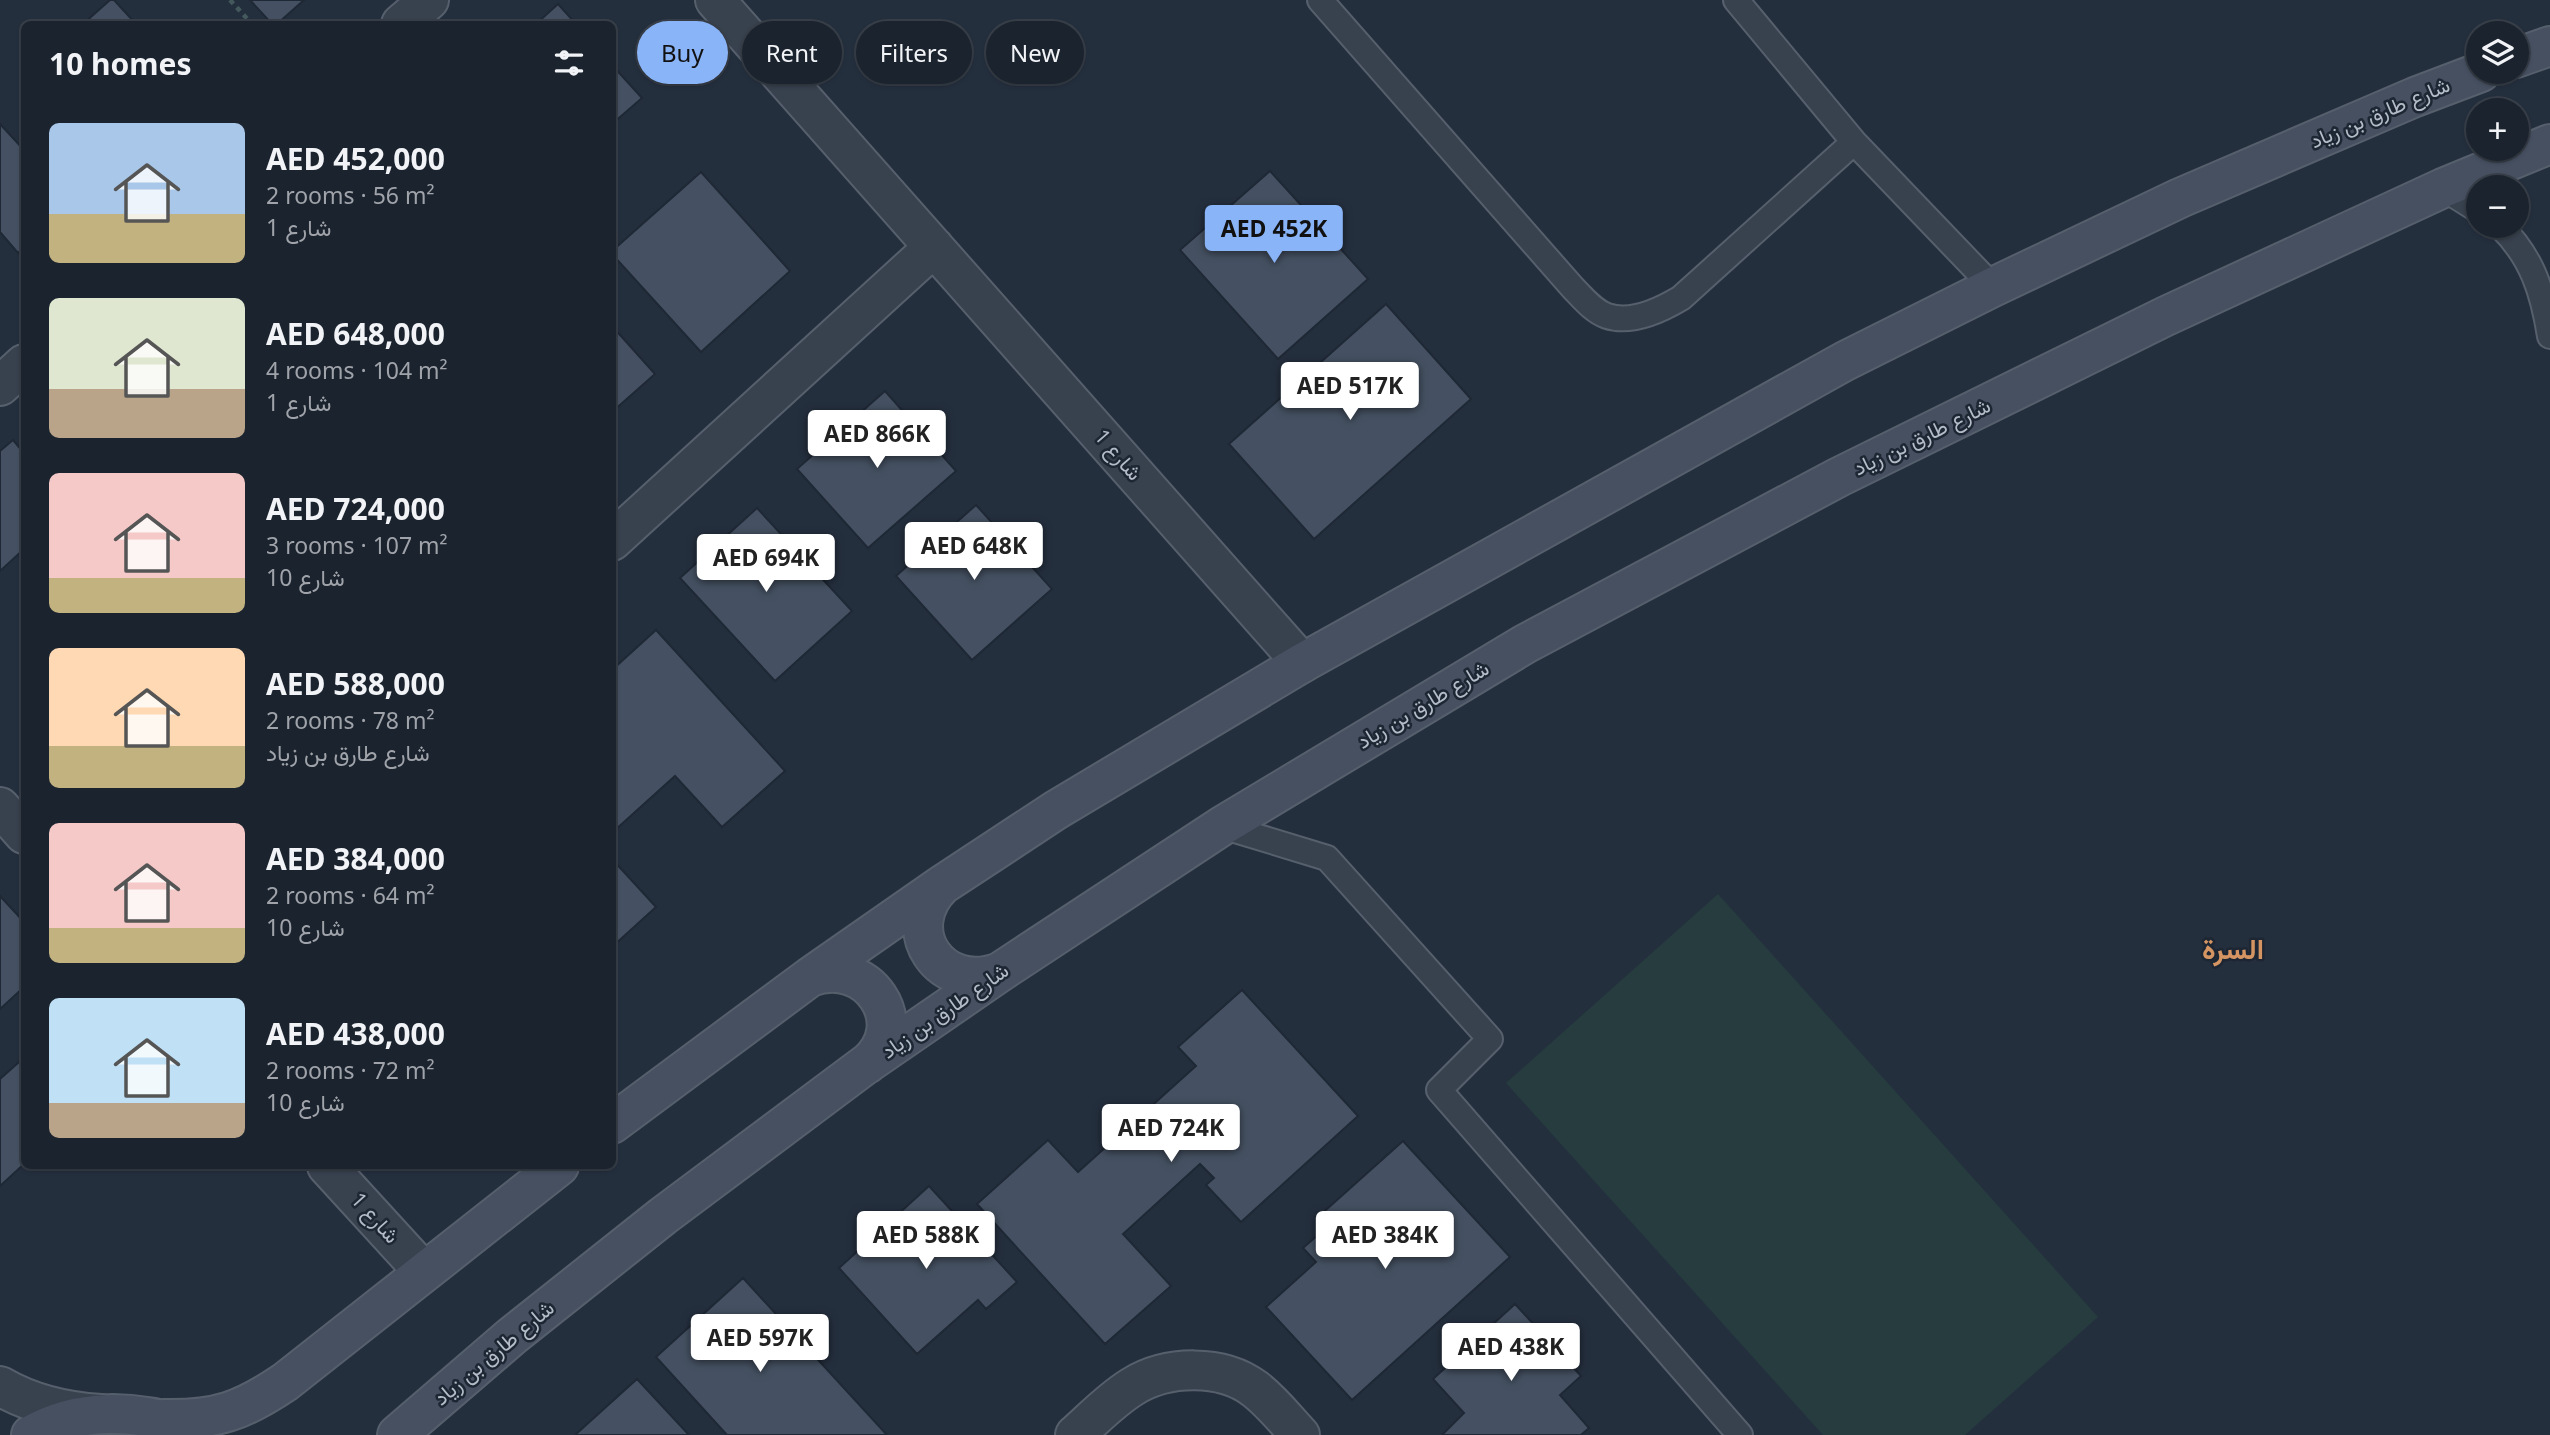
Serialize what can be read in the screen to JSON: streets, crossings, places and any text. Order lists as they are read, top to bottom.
{
  "streets": {
    "main road": ["شارع طارق بن زياد"],
    "street": ["شارع 1"]
  },
  "crossings": [
    ["شارع طارق بن زياد", "شارع 1"]
  ],
  "districts": ["السرة"],
  "page": {
    "map_buttons": ["+", "−"],
    "chip": [
      "Buy",
      "Rent",
      "Filters",
      "New"
    ],
    "heading": "10 homes",
    "list": [
      {
        "name": "AED 452,000",
        "note": "2 rooms · 56 m² · شارع 1"
      },
      {
        "name": "AED 648,000",
        "note": "4 rooms · 104 m² · شارع 1"
      },
      {
        "name": "AED 724,000",
        "note": "3 rooms · 107 m² · شارع 10"
      },
      {
        "name": "AED 588,000",
        "note": "2 rooms · 78 m² · شارع طارق بن زياد"
      },
      {
        "name": "AED 384,000",
        "note": "2 rooms · 64 m² · شارع 10"
      },
      {
        "name": "AED 438,000",
        "note": "2 rooms · 72 m² · شارع 10"
      }
    ],
    "price": [
      "AED 452K",
      "AED 517K",
      "AED 866K",
      "AED 648K",
      "AED 694K",
      "AED 724K",
      "AED 588K",
      "AED 384K",
      "AED 597K",
      "AED 438K"
    ]
  }
}
